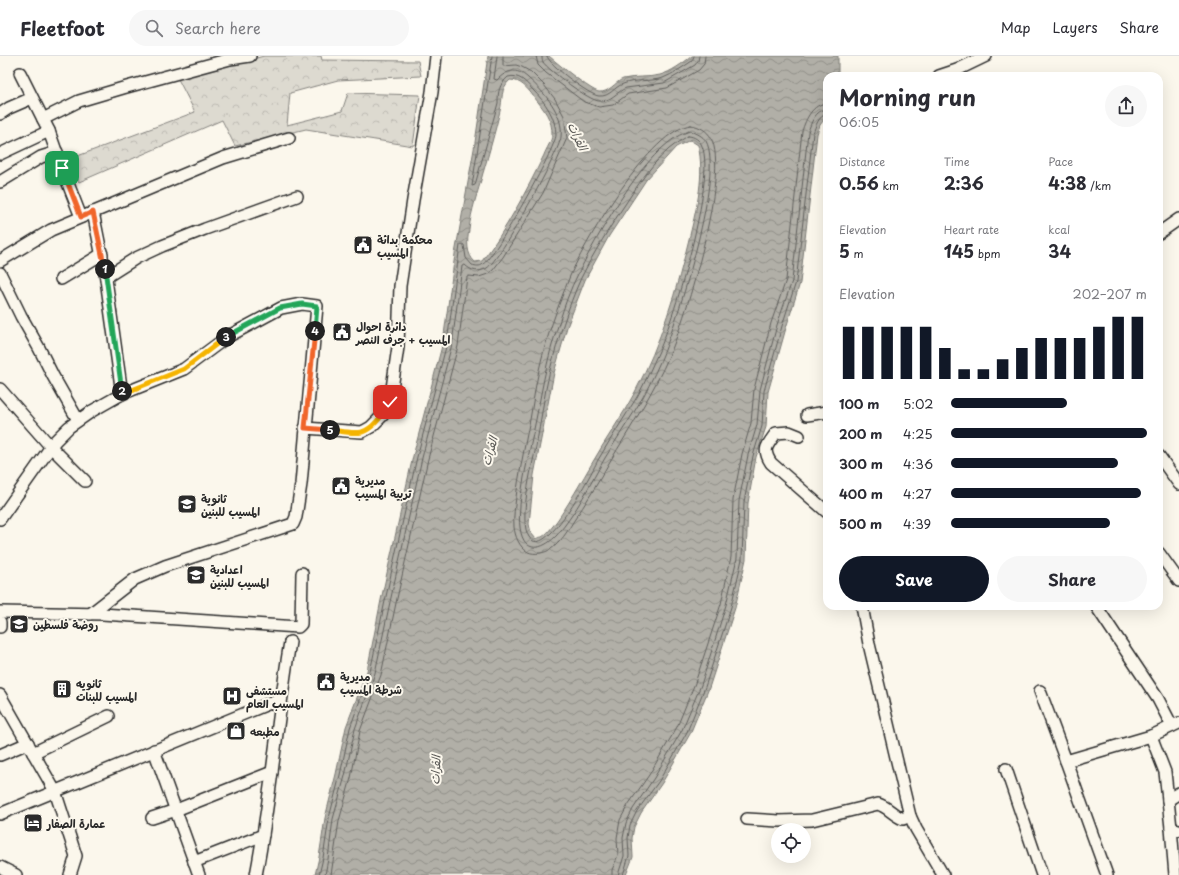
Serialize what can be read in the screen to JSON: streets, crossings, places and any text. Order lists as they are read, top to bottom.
{
  "water": ["الفرات"],
  "places": {
    "public building": [
      "محكمة بدائة المسيب",
      "دائرة احوال المسيب + جرف النصر",
      "مديرية تربية المسيب",
      "مديرية شرطة المسيب"
    ],
    "school or university": ["ثانوية المسيب للبنين", "اعدادية المسيب للبنين", "روضة فلسطين"],
    "building": ["ثانويه المسيب للبنات"],
    "hospital": ["مستشفى المسيب العام"],
    "shop": ["مطبعه"],
    "hotel": ["عمارة الصفار"]
  },
  "page": {
    "header": "Fleetfoot",
    "search": "Search here",
    "nav": ["Map", "Layers", "Share"],
    "heading": ["Morning run", "06:05"],
    "stats": [
      ["Distance", "0.56 km"],
      ["Time", "2:36"],
      ["Pace", "4:38 /km"],
      ["Elevation", "5 m"],
      ["Heart rate", "145 bpm"],
      ["kcal", "34"]
    ],
    "pins": [
      "1",
      "4",
      "3",
      "2",
      "5"
    ],
    "chart": ["Elevation", "202–207 m"],
    "list": [
      {
        "name": "100 m",
        "note": "5:02"
      },
      {
        "name": "200 m",
        "note": "4:25"
      },
      {
        "name": "300 m",
        "note": "4:36"
      },
      {
        "name": "400 m",
        "note": "4:27"
      },
      {
        "name": "500 m",
        "note": "4:39"
      }
    ],
    "buttons": ["Save", "Share"]
  }
}
